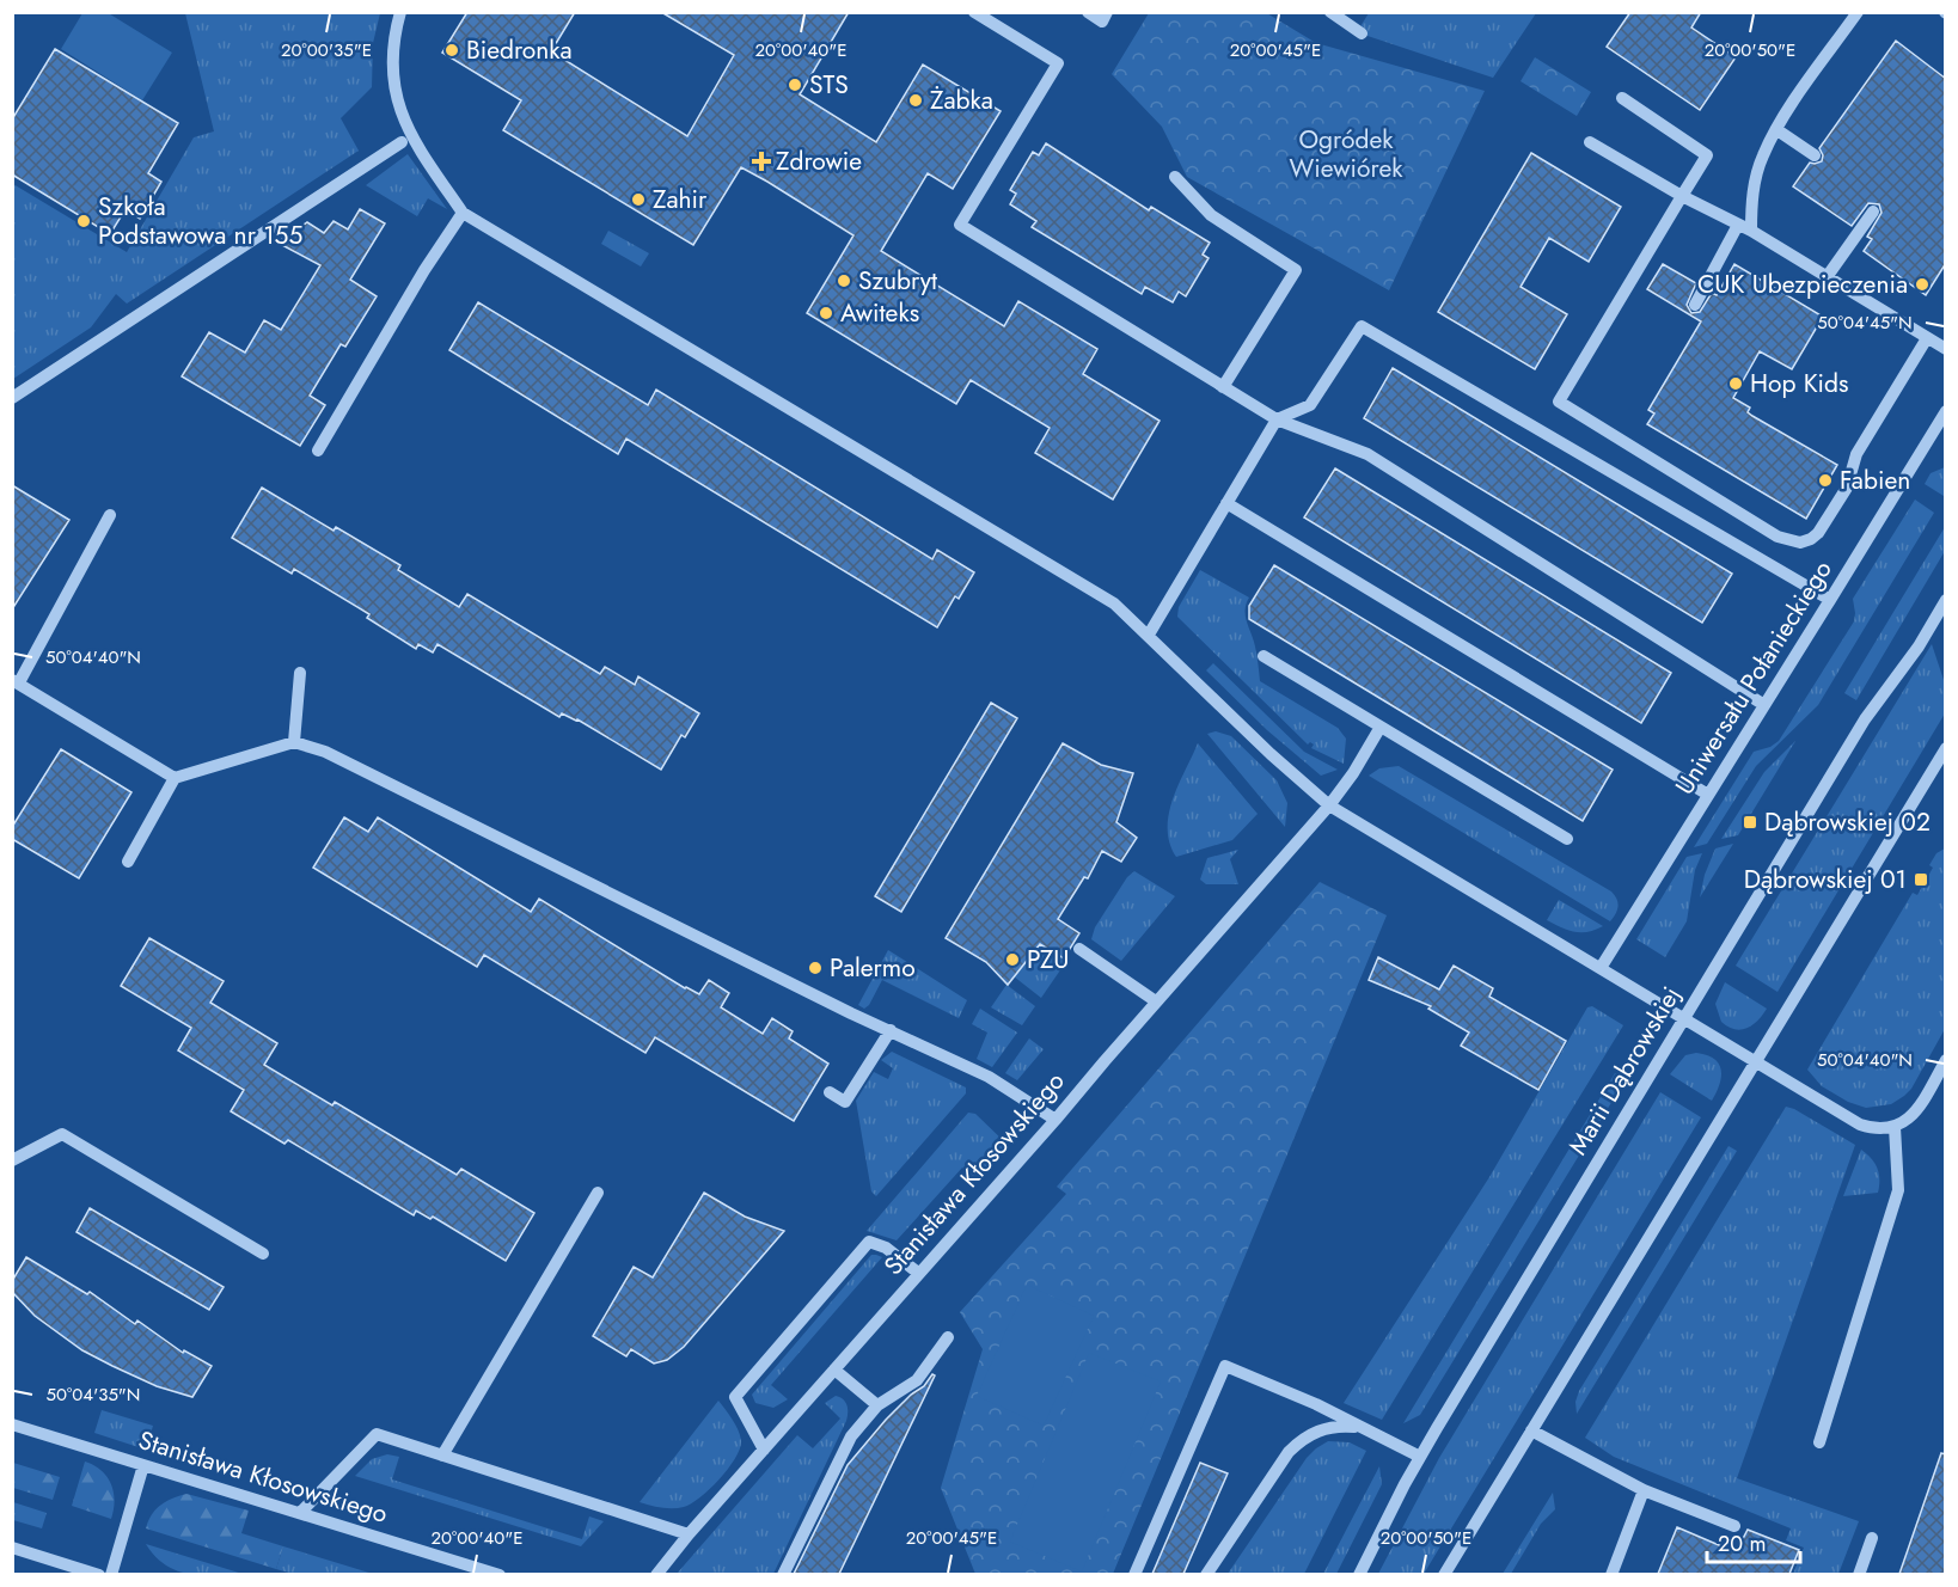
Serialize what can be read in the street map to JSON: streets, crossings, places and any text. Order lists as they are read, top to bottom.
{
  "streets": {
    "street": ["Uniwersału Połanieckiego", "Marii Dąbrowskiej", "Stanisława Kłosowskiego"]
  },
  "parks": ["Ogródek Wiewiórek"],
  "places": {
    "other": [
      "Biedronka",
      "STS",
      "Żabka",
      "Zahir",
      "Szkoła Podstawowa nr 155",
      "Szubryt",
      "CUK Ubezpieczenia",
      "Awiteks",
      "Hop Kids",
      "Fabien",
      "PZU",
      "Palermo"
    ],
    "health": ["Zdrowie"],
    "transit": ["Dąbrowskiej 02", "Dąbrowskiej 01"]
  },
  "scale_bar": "20 m",
  "coordinates": [
    "20°00'35\"E",
    "20°00'40\"E",
    "20°00'45\"E",
    "20°00'50\"E",
    "50°04'45\"N",
    "50°04'40\"N",
    "50°04'35\"N"
  ]
}
